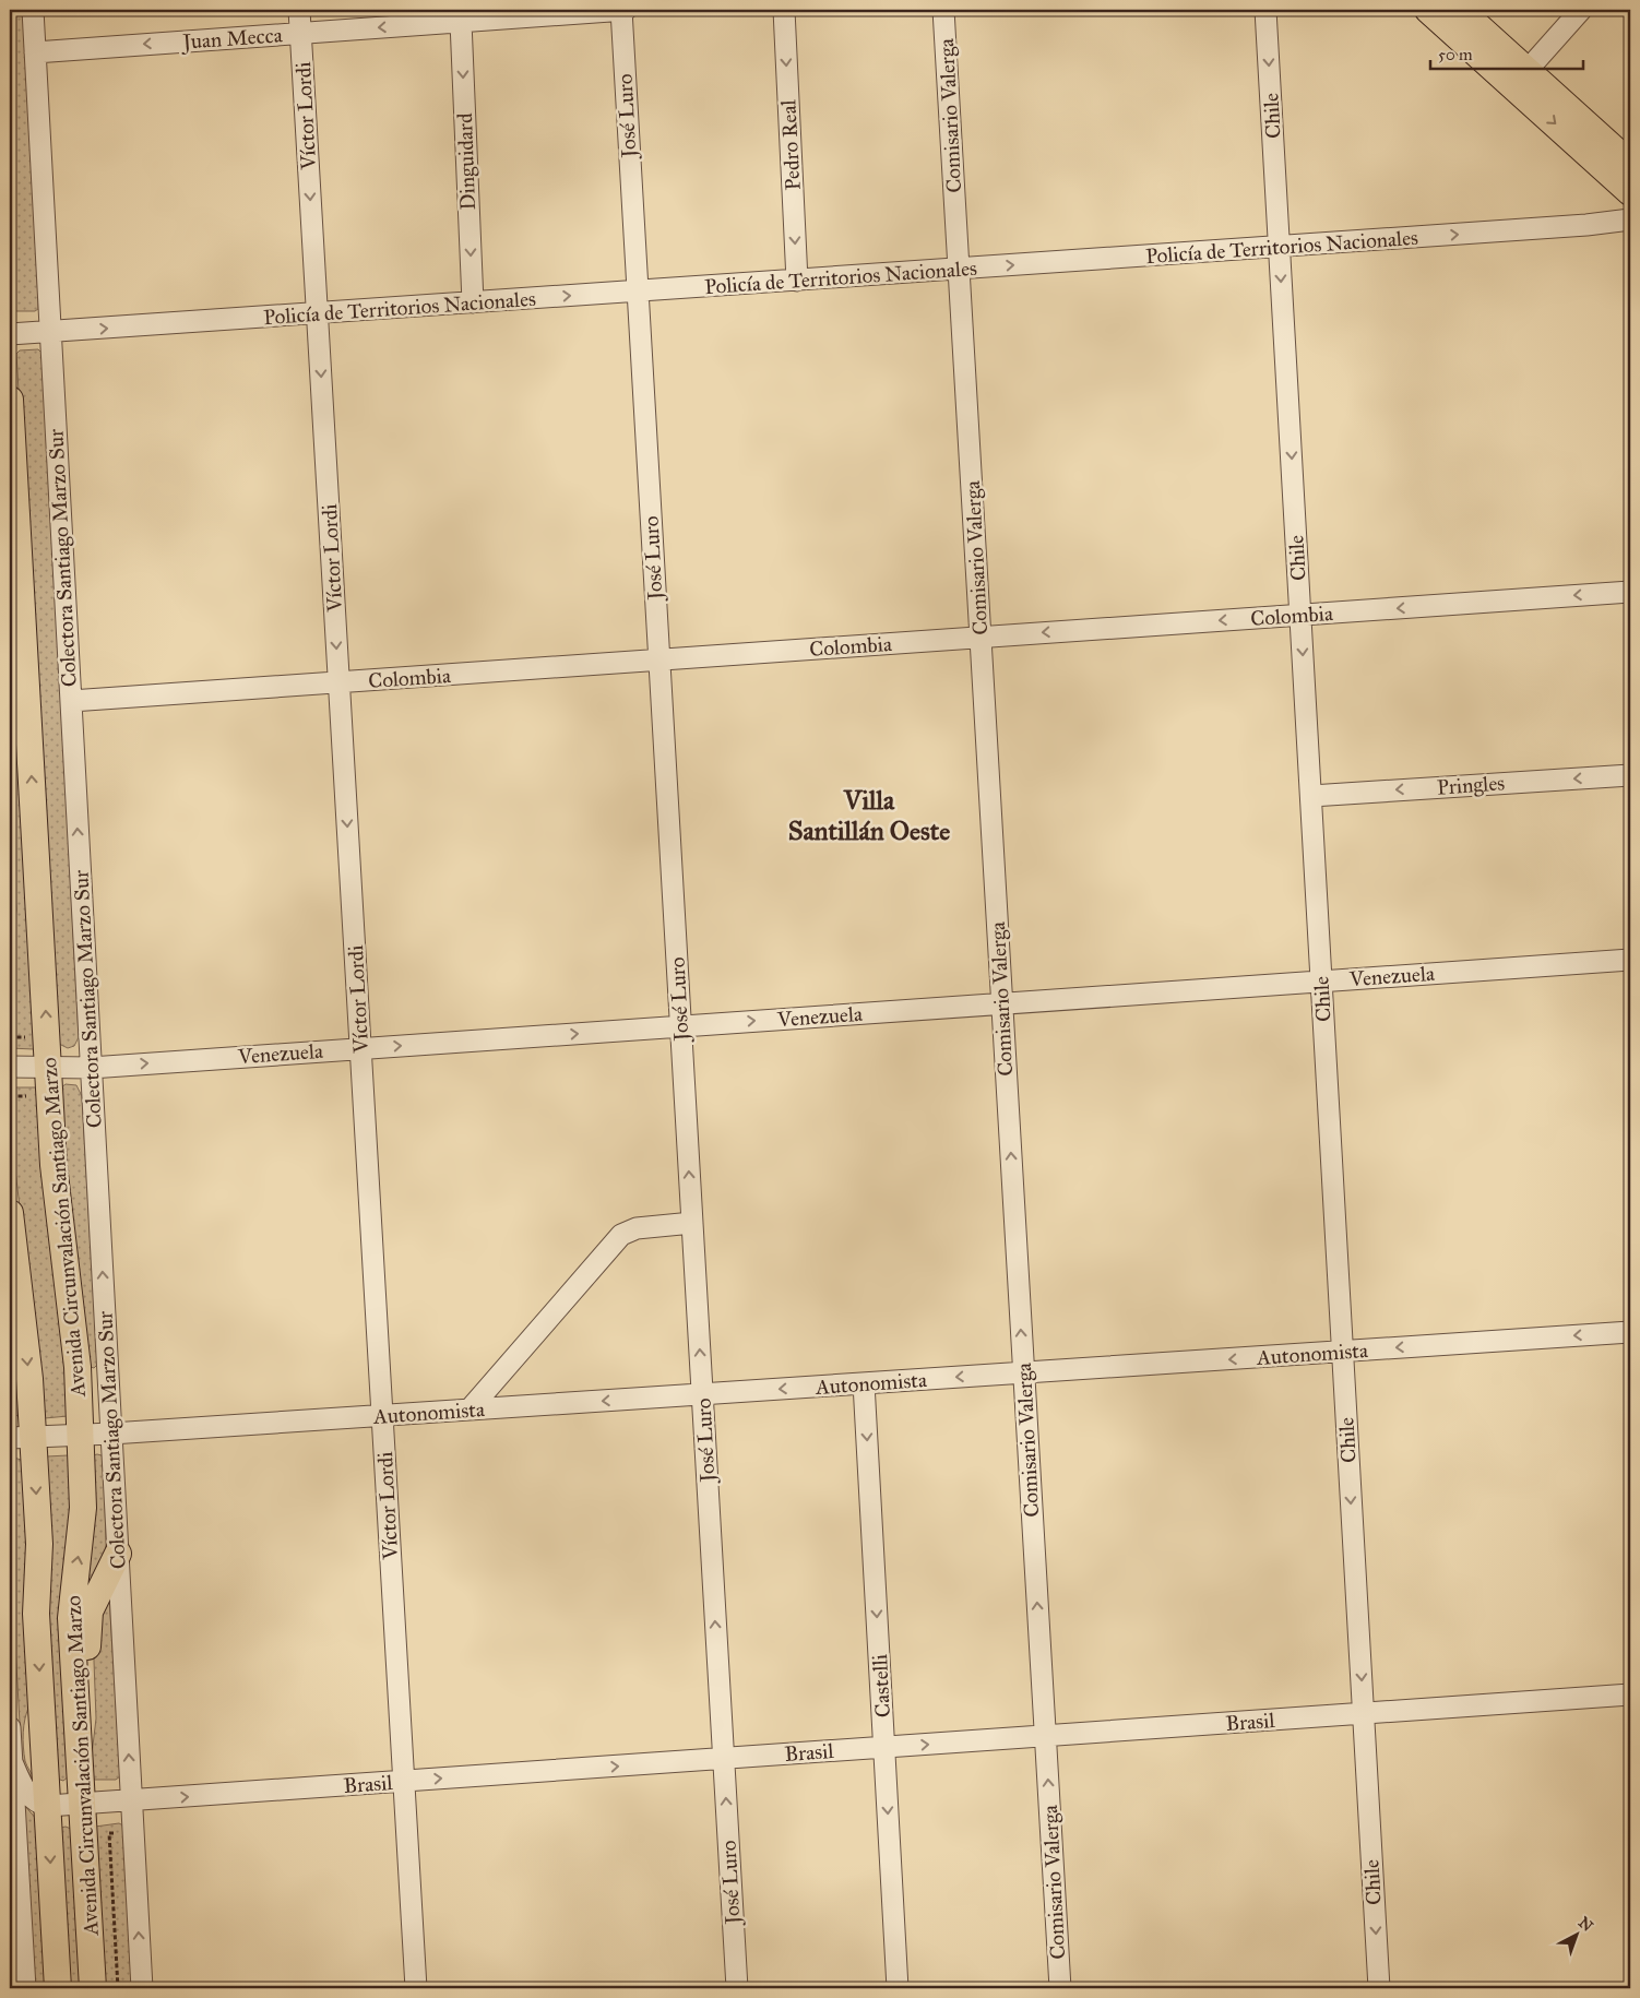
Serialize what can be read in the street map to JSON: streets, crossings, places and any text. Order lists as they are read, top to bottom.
{
  "streets": {
    "main road": ["Avenida Circunvalación Santiago Marzo"],
    "street": [
      "Juan Mecca",
      "Víctor Lordi",
      "José Luro",
      "Comisario Valerga",
      "Chile",
      "Pedro Real",
      "Dinguidard",
      "Policía de Territorios Nacionales",
      "Colectora Santiago Marzo Sur",
      "Colombia",
      "Pringles",
      "Venezuela",
      "Autonomista",
      "Castelli",
      "Brasil"
    ]
  },
  "crossings": [
    ["Juan Mecca", "Víctor Lordi"],
    ["Juan Mecca", "José Luro"],
    ["Juan Mecca", "Dinguidard"],
    ["Juan Mecca", "Colectora Santiago Marzo Sur"],
    ["Víctor Lordi", "Policía de Territorios Nacionales"],
    ["Víctor Lordi", "Colombia"],
    ["Víctor Lordi", "Venezuela"],
    ["Víctor Lordi", "Autonomista"],
    ["Víctor Lordi", "Brasil"],
    ["José Luro", "Policía de Territorios Nacionales"],
    ["José Luro", "Colombia"],
    ["José Luro", "Venezuela"],
    ["José Luro", "Autonomista"],
    ["José Luro", "Brasil"],
    ["Comisario Valerga", "Policía de Territorios Nacionales"],
    ["Comisario Valerga", "Colombia"],
    ["Comisario Valerga", "Venezuela"],
    ["Comisario Valerga", "Autonomista"],
    ["Comisario Valerga", "Brasil"],
    ["Chile", "Policía de Territorios Nacionales"],
    ["Chile", "Colombia"],
    ["Chile", "Pringles"],
    ["Chile", "Venezuela"],
    ["Chile", "Autonomista"],
    ["Chile", "Brasil"],
    ["Pedro Real", "Policía de Territorios Nacionales"],
    ["Dinguidard", "Policía de Territorios Nacionales"],
    ["Policía de Territorios Nacionales", "Colectora Santiago Marzo Sur"],
    ["Colectora Santiago Marzo Sur", "Colombia"],
    ["Colectora Santiago Marzo Sur", "Venezuela"],
    ["Colectora Santiago Marzo Sur", "Autonomista"],
    ["Colectora Santiago Marzo Sur", "Brasil"],
    ["Venezuela", "Avenida Circunvalación Santiago Marzo"],
    ["Avenida Circunvalación Santiago Marzo", "Autonomista"],
    ["Avenida Circunvalación Santiago Marzo", "Brasil"],
    ["Autonomista", "Castelli"],
    ["Castelli", "Brasil"]
  ],
  "one_way": [
    "Juan Mecca",
    "Víctor Lordi",
    "José Luro",
    "Comisario Valerga",
    "Chile",
    "Pedro Real",
    "Dinguidard",
    "Policía de Territorios Nacionales",
    "Colectora Santiago Marzo Sur",
    "Colombia",
    "Pringles",
    "Venezuela",
    "Autonomista",
    "Castelli",
    "Brasil"
  ],
  "districts": ["Villa Santillán Oeste"],
  "scale_bar": "50 m",
  "north": "top right"
}
